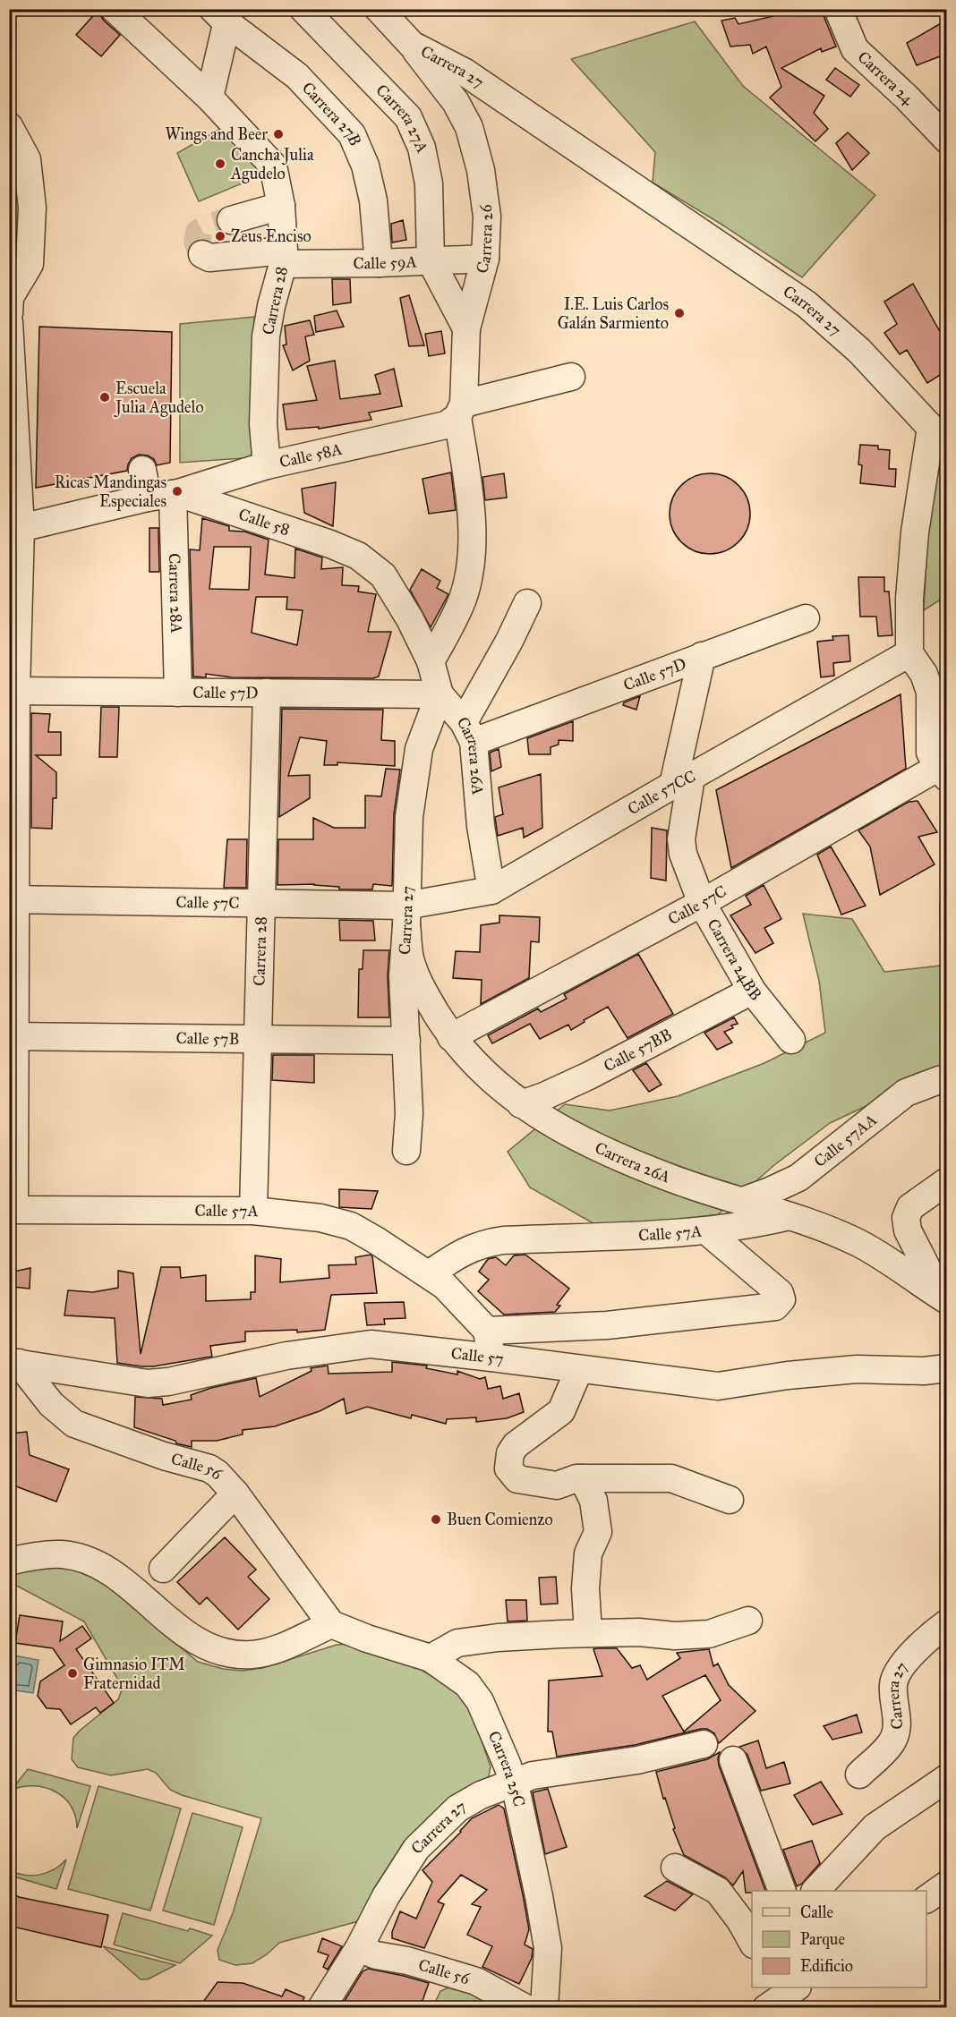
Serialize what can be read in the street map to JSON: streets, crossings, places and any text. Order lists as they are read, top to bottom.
{
  "streets": {
    "street": [
      "Carrera 27",
      "Carrera 24",
      "Carrera 27B",
      "Carrera 27A",
      "Carrera 26",
      "Calle 59A",
      "Carrera 28",
      "Calle 58A",
      "Calle 58",
      "Carrera 28A",
      "Calle 57D",
      "Carrera 26A",
      "Calle 57CC",
      "Calle 57C",
      "Carrera 24BB",
      "Calle 57B",
      "Calle 57BB",
      "Calle 57AA",
      "Calle 57A",
      "Calle 57",
      "Calle 56",
      "Carrera 25C"
    ]
  },
  "crossings": [
    ["Carrera 27", "Carrera 26"],
    ["Carrera 27", "Calle 58"],
    ["Carrera 27", "Calle 57D"],
    ["Carrera 27", "Carrera 26A"],
    ["Carrera 27", "Calle 57CC"],
    ["Carrera 27", "Calle 57C"],
    ["Carrera 27", "Calle 57B"],
    ["Carrera 27", "Calle 56"],
    ["Carrera 27", "Carrera 25C"],
    ["Carrera 27B", "Calle 59A"],
    ["Carrera 27A", "Calle 59A"],
    ["Carrera 26", "Calle 59A"],
    ["Carrera 26", "Calle 58A"],
    ["Carrera 26", "Calle 58"],
    ["Calle 59A", "Carrera 28"],
    ["Carrera 28", "Calle 58A"],
    ["Carrera 28", "Calle 57D"],
    ["Carrera 28", "Calle 57C"],
    ["Carrera 28", "Calle 57B"],
    ["Carrera 28", "Calle 57A"],
    ["Calle 58A", "Calle 58"],
    ["Calle 58A", "Carrera 28A"],
    ["Calle 58", "Carrera 28A"],
    ["Calle 58", "Calle 57D"],
    ["Calle 58", "Carrera 26A"],
    ["Carrera 28A", "Calle 57D"],
    ["Calle 57D", "Carrera 26A"],
    ["Calle 57D", "Carrera 24BB"],
    ["Carrera 26A", "Calle 57CC"],
    ["Carrera 26A", "Calle 57C"],
    ["Carrera 26A", "Calle 57BB"],
    ["Carrera 26A", "Calle 57AA"],
    ["Carrera 26A", "Calle 57A"],
    ["Calle 57CC", "Calle 57C"],
    ["Calle 57CC", "Carrera 24BB"],
    ["Calle 57C", "Carrera 24BB"],
    ["Carrera 24BB", "Calle 57BB"],
    ["Calle 57A", "Calle 57"],
    ["Calle 57", "Calle 56"],
    ["Calle 56", "Carrera 25C"]
  ],
  "places": [
    "Wings and Beer",
    "Cancha Julia Agudelo",
    "Zeus Enciso",
    "I.E. Luis Carlos Galán Sarmiento",
    "Escuela Julia Agudelo",
    "Ricas Mandingas Especiales",
    "Buen Comienzo",
    "Gimnasio ITM Fraternidad"
  ],
  "legend": ["Calle", "Parque", "Edificio"]
}
